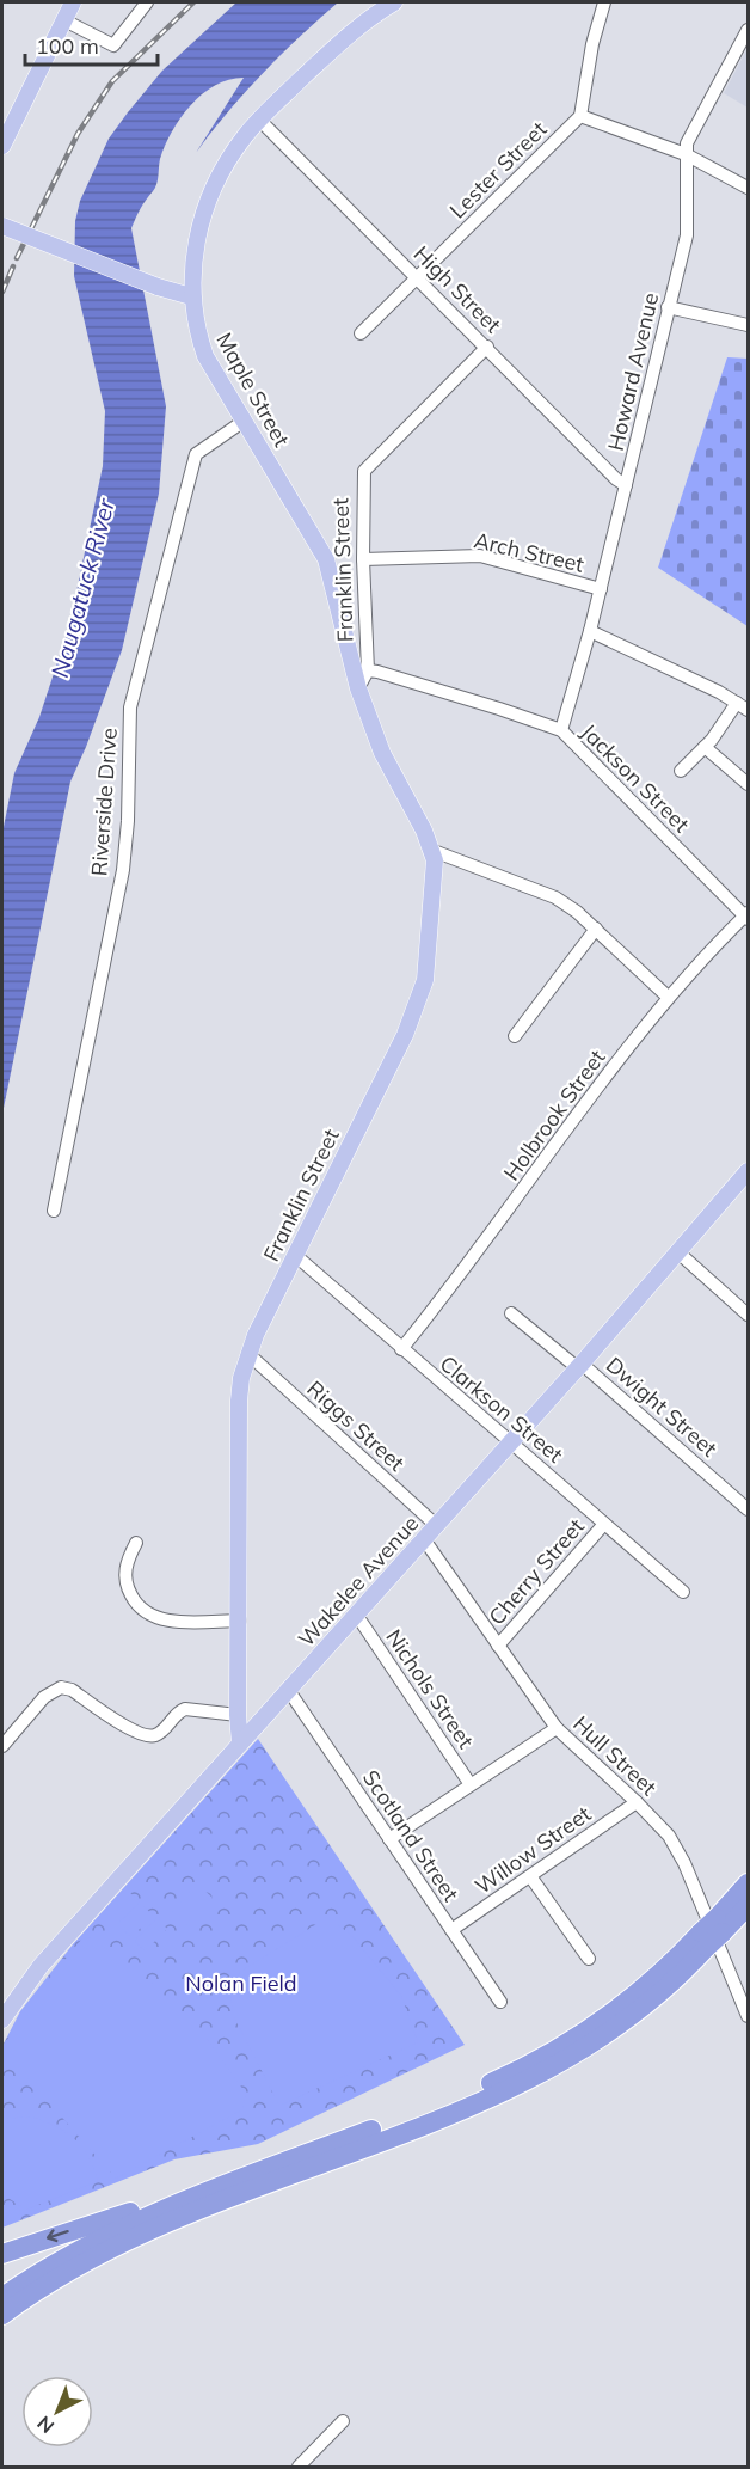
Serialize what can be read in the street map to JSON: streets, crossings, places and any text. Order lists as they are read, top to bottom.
{
  "streets": {
    "main road": ["Maple Street", "Franklin Street", "Wakelee Avenue"],
    "street": [
      "Lester Street",
      "High Street",
      "Howard Avenue",
      "Arch Street",
      "Jackson Street",
      "Riverside Drive",
      "Holbrook Street",
      "Dwight Street",
      "Clarkson Street",
      "Riggs Street",
      "Cherry Street",
      "Nichols Street",
      "Hull Street",
      "Scotland Street",
      "Willow Street"
    ]
  },
  "crossings": [
    ["Lester Street", "High Street"],
    ["High Street", "Howard Avenue"],
    ["High Street", "Franklin Street"],
    ["Howard Avenue", "Arch Street"],
    ["Howard Avenue", "Jackson Street"],
    ["Maple Street", "Riverside Drive"],
    ["Arch Street", "Franklin Street"],
    ["Franklin Street", "Jackson Street"],
    ["Franklin Street", "Clarkson Street"],
    ["Franklin Street", "Riggs Street"],
    ["Franklin Street", "Wakelee Avenue"],
    ["Jackson Street", "Holbrook Street"],
    ["Holbrook Street", "Clarkson Street"],
    ["Dwight Street", "Wakelee Avenue"],
    ["Clarkson Street", "Cherry Street"],
    ["Clarkson Street", "Wakelee Avenue"],
    ["Riggs Street", "Wakelee Avenue"],
    ["Cherry Street", "Hull Street"],
    ["Wakelee Avenue", "Nichols Street"],
    ["Wakelee Avenue", "Hull Street"],
    ["Wakelee Avenue", "Scotland Street"],
    ["Hull Street", "Willow Street"],
    ["Scotland Street", "Willow Street"]
  ],
  "water": ["Naugatuck River"],
  "parks": ["Nolan Field"],
  "scale_bar": "100 m",
  "north": "bottom left"
}
